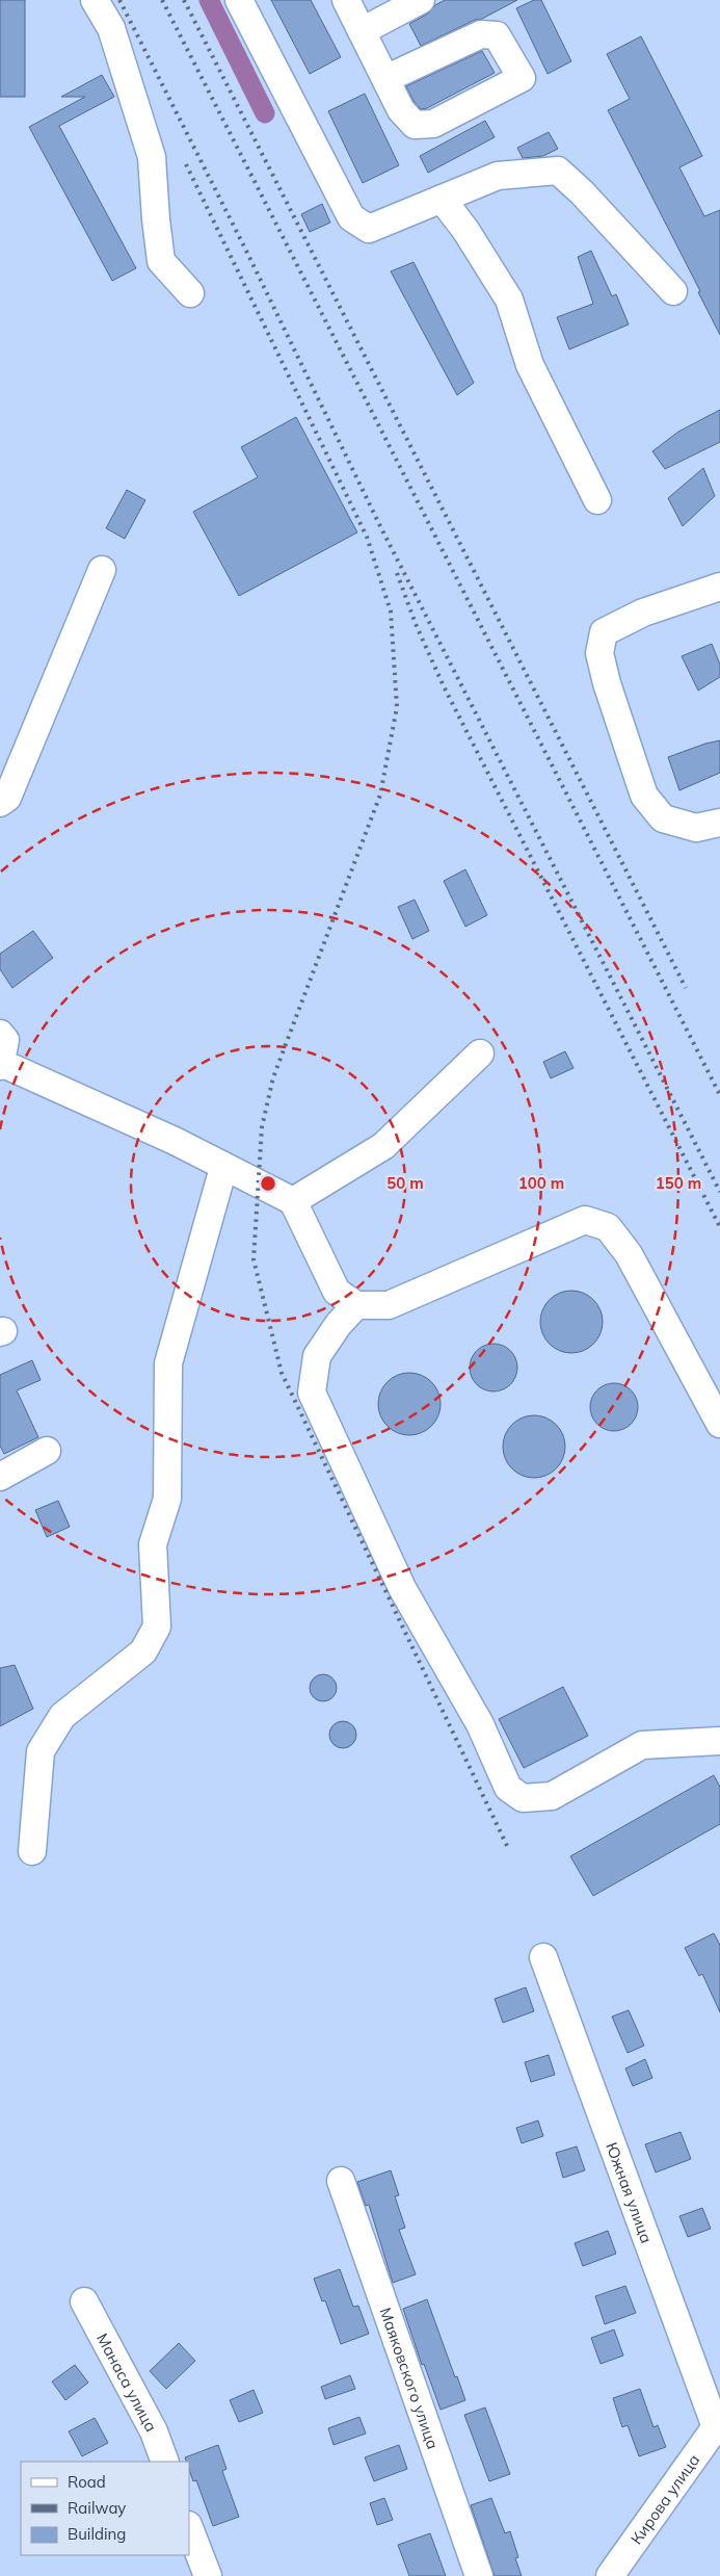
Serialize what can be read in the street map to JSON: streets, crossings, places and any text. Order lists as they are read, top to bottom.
{
  "streets": {
    "street": [
      "Южная улица",
      "Маяковского улица",
      "Манаса улица",
      "Кирова улица"
    ]
  },
  "crossings": [
    ["Южная улица", "Кирова улица"]
  ],
  "legend": ["Road", "Railway", "Building"],
  "rings": ["50 m", "100 m", "150 m"]
}
